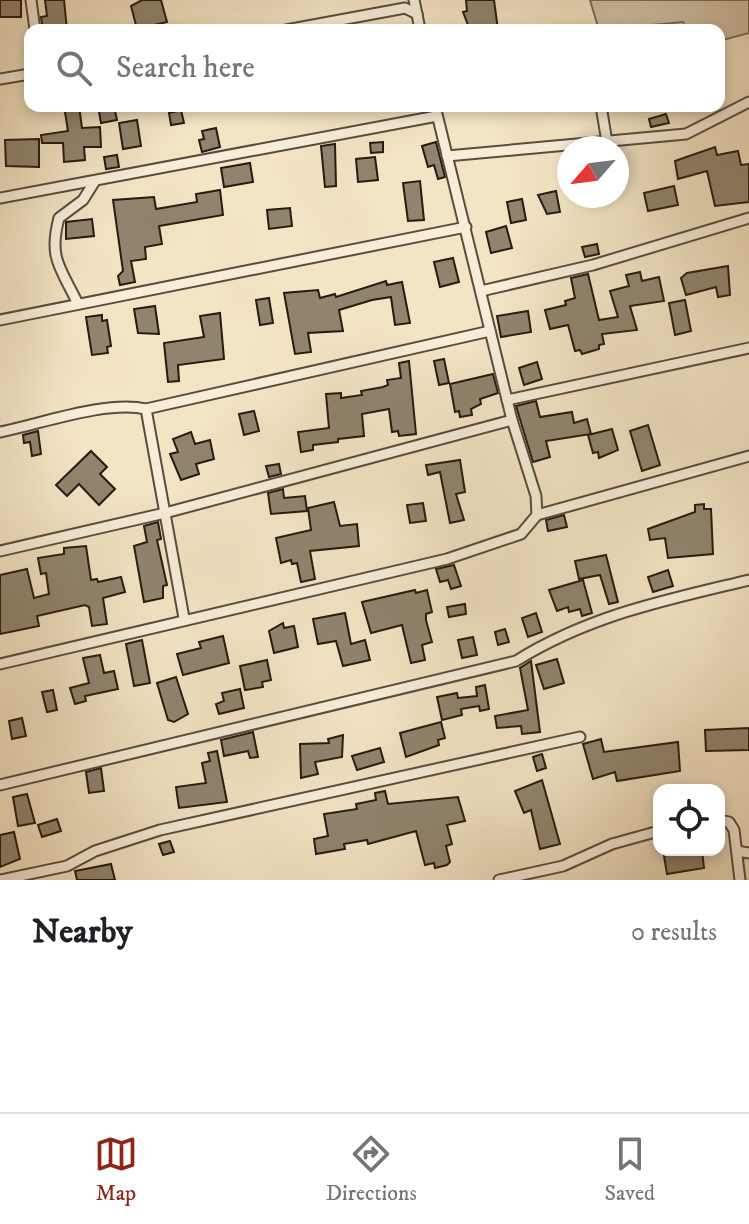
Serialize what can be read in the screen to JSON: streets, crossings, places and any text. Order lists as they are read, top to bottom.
{
  "north": "bottom left",
  "page": {
    "search": "Search here",
    "heading": ["Nearby", "0 results"],
    "nav": ["Map", "Directions", "Saved"]
  }
}
